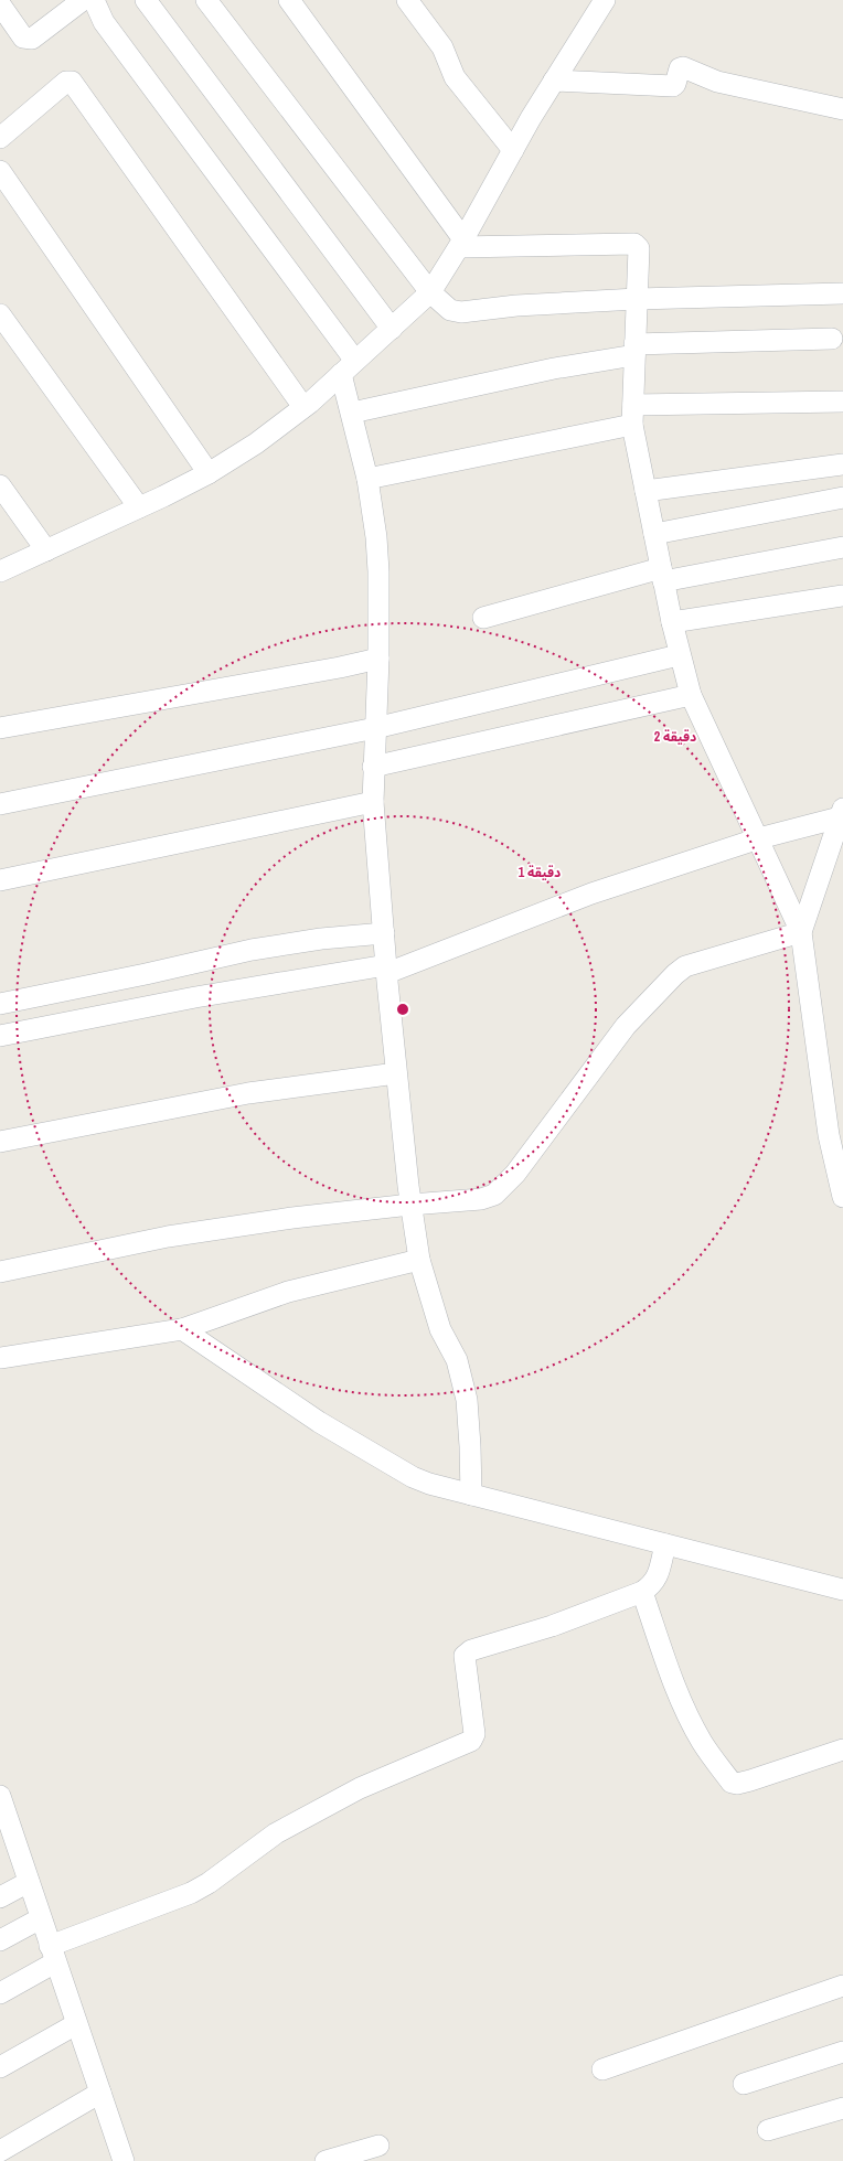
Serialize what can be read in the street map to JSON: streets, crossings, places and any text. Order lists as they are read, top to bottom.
{
  "rings": ["2 دقيقة", "1 دقيقة"]
}
